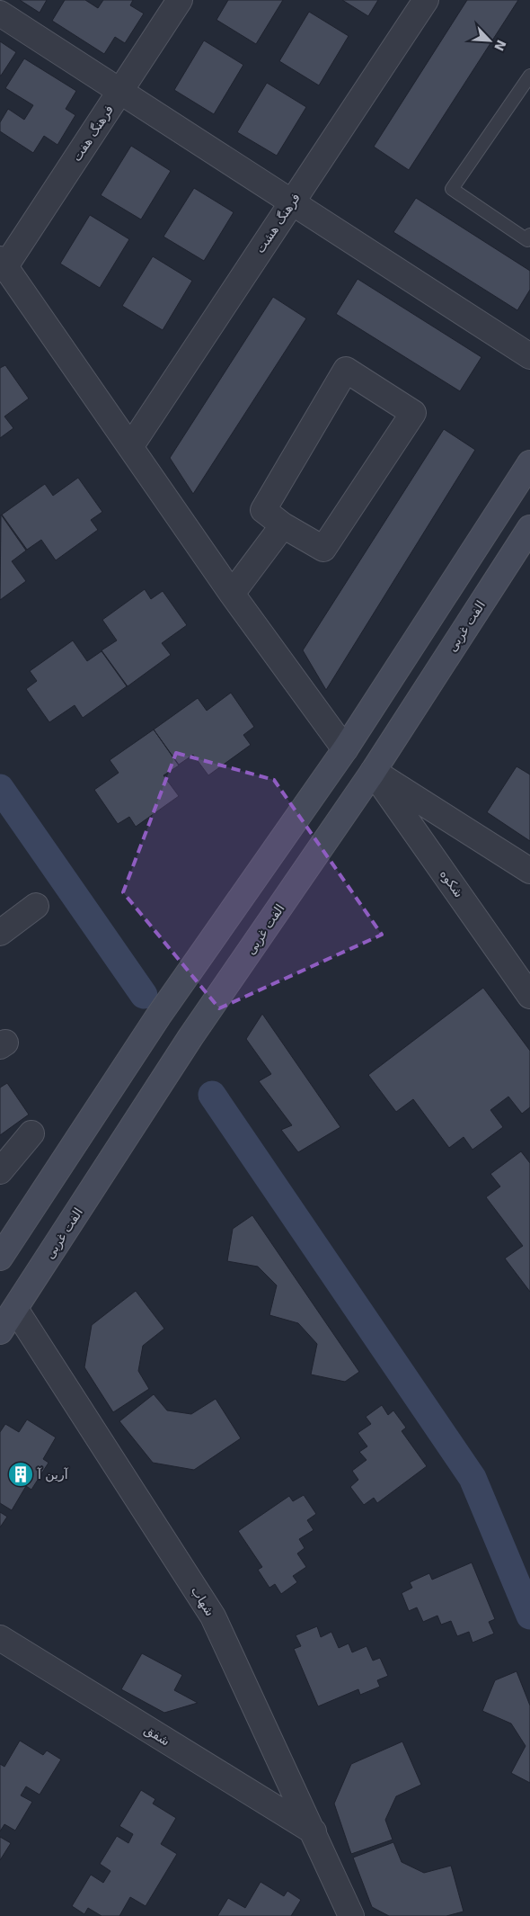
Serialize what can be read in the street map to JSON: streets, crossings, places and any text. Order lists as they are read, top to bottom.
{
  "streets": {
    "main road": ["الفت غربی"],
    "street": [
      "فرهنگ هفت",
      "فرهنگ هشت",
      "شکوه",
      "شهاب",
      "شفق"
    ]
  },
  "crossings": [
    ["الفت غربی", "شکوه"],
    ["الفت غربی", "شهاب"],
    ["شهاب", "شفق"]
  ],
  "places": {
    "building": ["آرین آ"]
  },
  "north": "bottom right"
}
